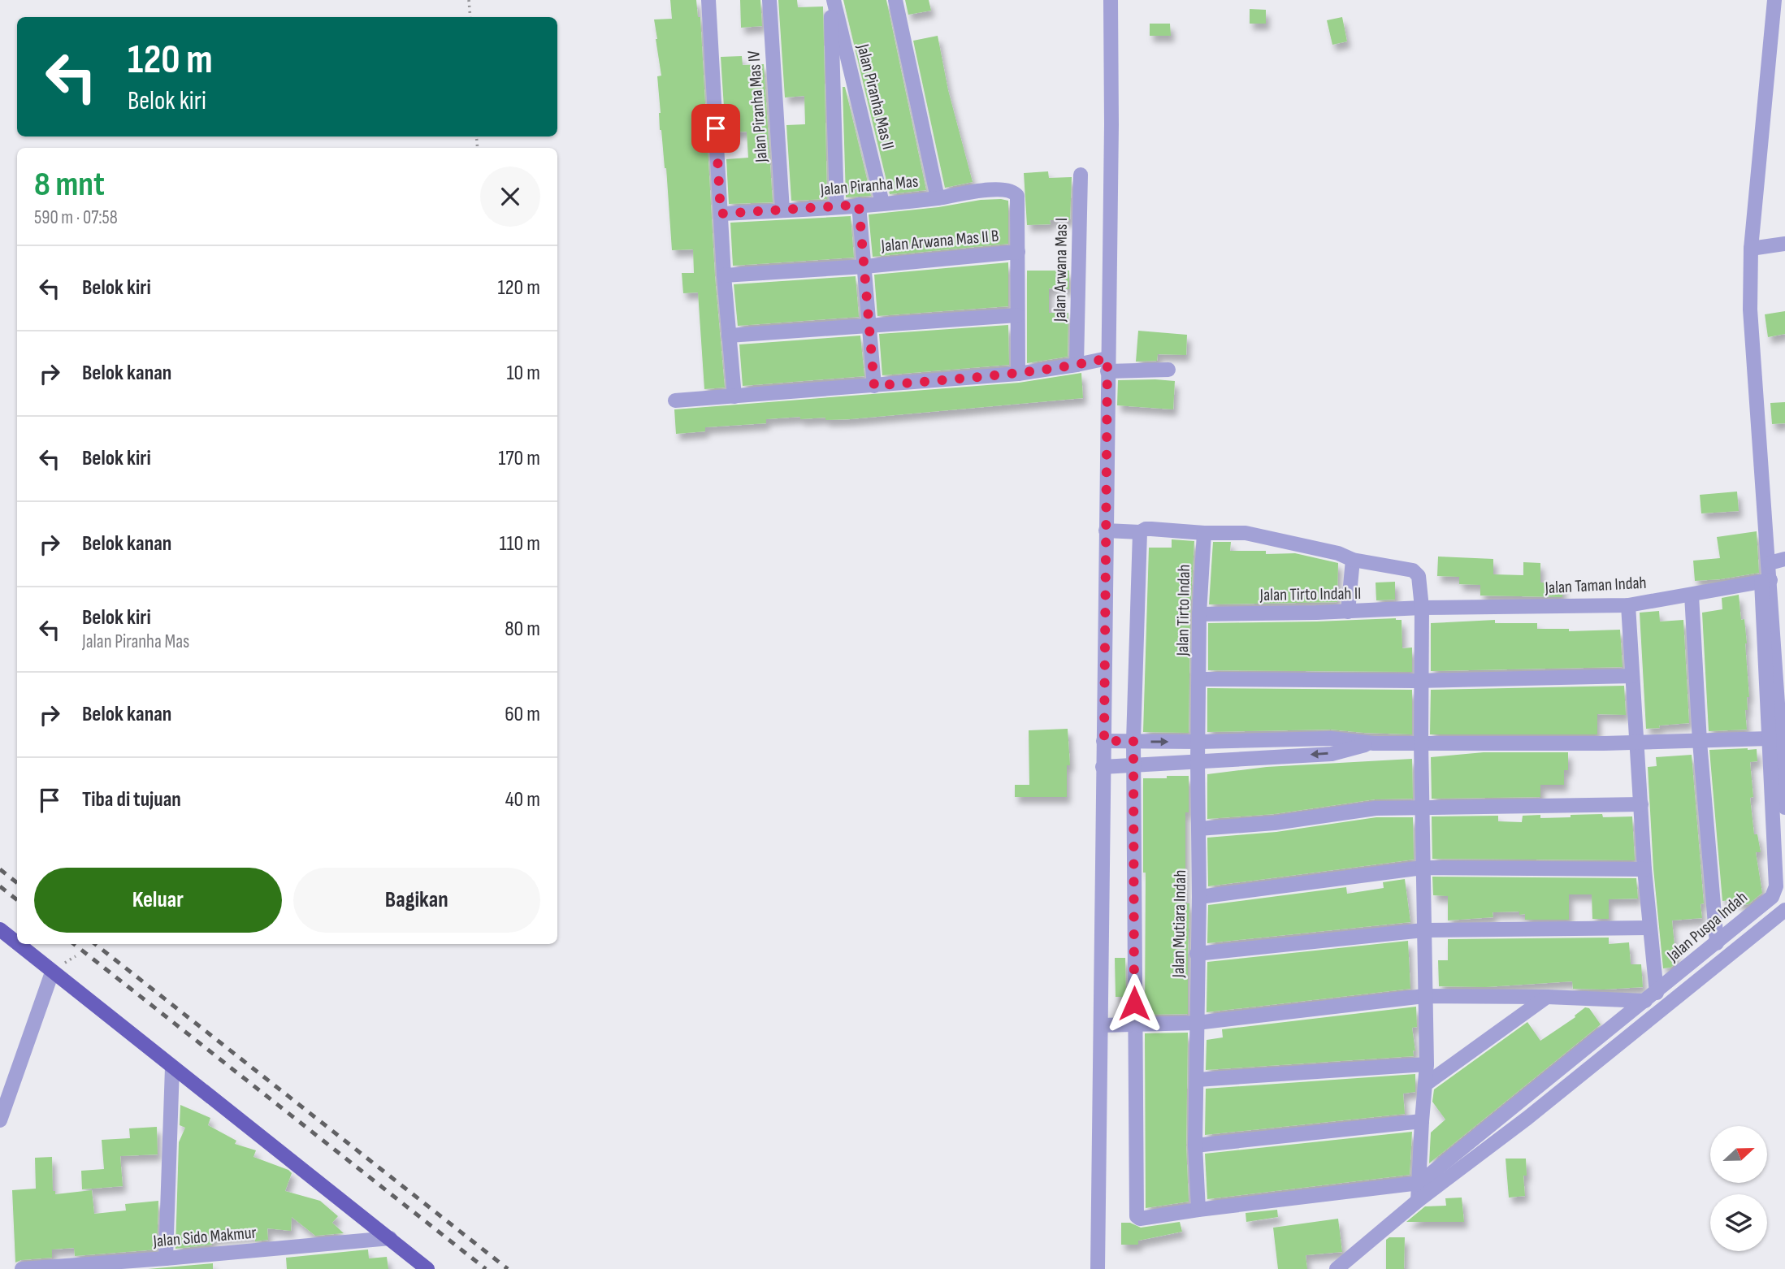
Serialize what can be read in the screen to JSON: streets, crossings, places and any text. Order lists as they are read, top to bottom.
{
  "streets": {
    "street": [
      "Jalan Piranha Mas II",
      "Jalan Piranha Mas IV",
      "Jalan Piranha Mas",
      "Jalan Arwana Mas II B",
      "Jalan Arwana Mas I",
      "Jalan Taman Indah",
      "Jalan Tirto Indah II",
      "Jalan Tirto Indah",
      "Jalan Mutiara Indah",
      "Jalan Puspa Indah",
      "Jalan Sido Makmur"
    ]
  },
  "crossings": [
    ["Jalan Piranha Mas II", "Jalan Piranha Mas"],
    ["Jalan Piranha Mas IV", "Jalan Piranha Mas"],
    ["Jalan Piranha Mas", "Jalan Arwana Mas II B"],
    ["Jalan Taman Indah", "Jalan Tirto Indah II"],
    ["Jalan Taman Indah", "Jalan Puspa Indah"],
    ["Jalan Tirto Indah II", "Jalan Tirto Indah"],
    ["Jalan Tirto Indah", "Jalan Mutiara Indah"]
  ],
  "north": "right",
  "page": {
    "turn": ["120 m", "Belok kiri"],
    "heading": ["8 mnt", "590 m · 07:58"],
    "list": [
      {
        "name": "Belok kiri",
        "value": "120 m"
      },
      {
        "name": "Belok kanan",
        "value": "10 m"
      },
      {
        "name": "Belok kiri",
        "value": "170 m"
      },
      {
        "name": "Belok kanan",
        "value": "110 m"
      },
      {
        "name": "Belok kiri",
        "note": "Jalan Piranha Mas",
        "value": "80 m"
      },
      {
        "name": "Belok kanan",
        "value": "60 m"
      },
      {
        "name": "Tiba di tujuan",
        "value": "40 m"
      }
    ],
    "buttons": ["Keluar", "Bagikan"]
  }
}
